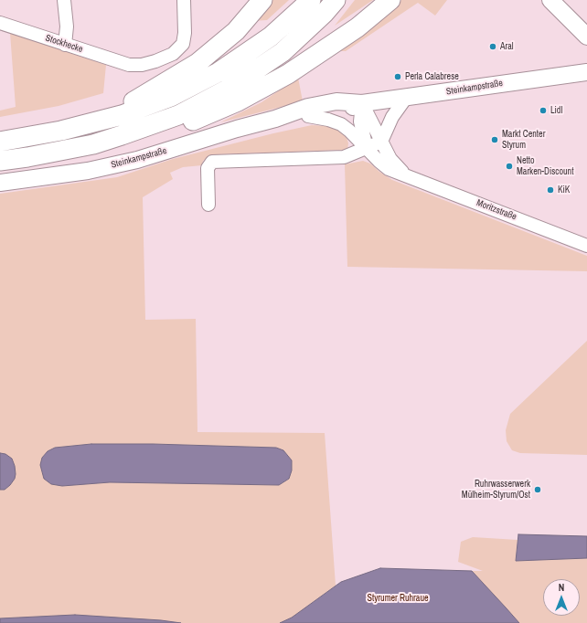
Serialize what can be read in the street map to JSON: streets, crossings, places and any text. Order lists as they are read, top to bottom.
{
  "streets": {
    "main road": ["Steinkampstraße"],
    "street": ["Stockhecke", "Moritzstraße"]
  },
  "crossings": [
    ["Steinkampstraße", "Moritzstraße"]
  ],
  "parks": ["Styrumer Ruhraue"],
  "places": [
    "Aral",
    "Perla Calabrese",
    "Lidl",
    "Markt Center Styrum",
    "Netto Marken-Discount",
    "KiK",
    "Ruhrwasserwerk Mülheim-Styrum/Ost"
  ],
  "north": "top"
}
